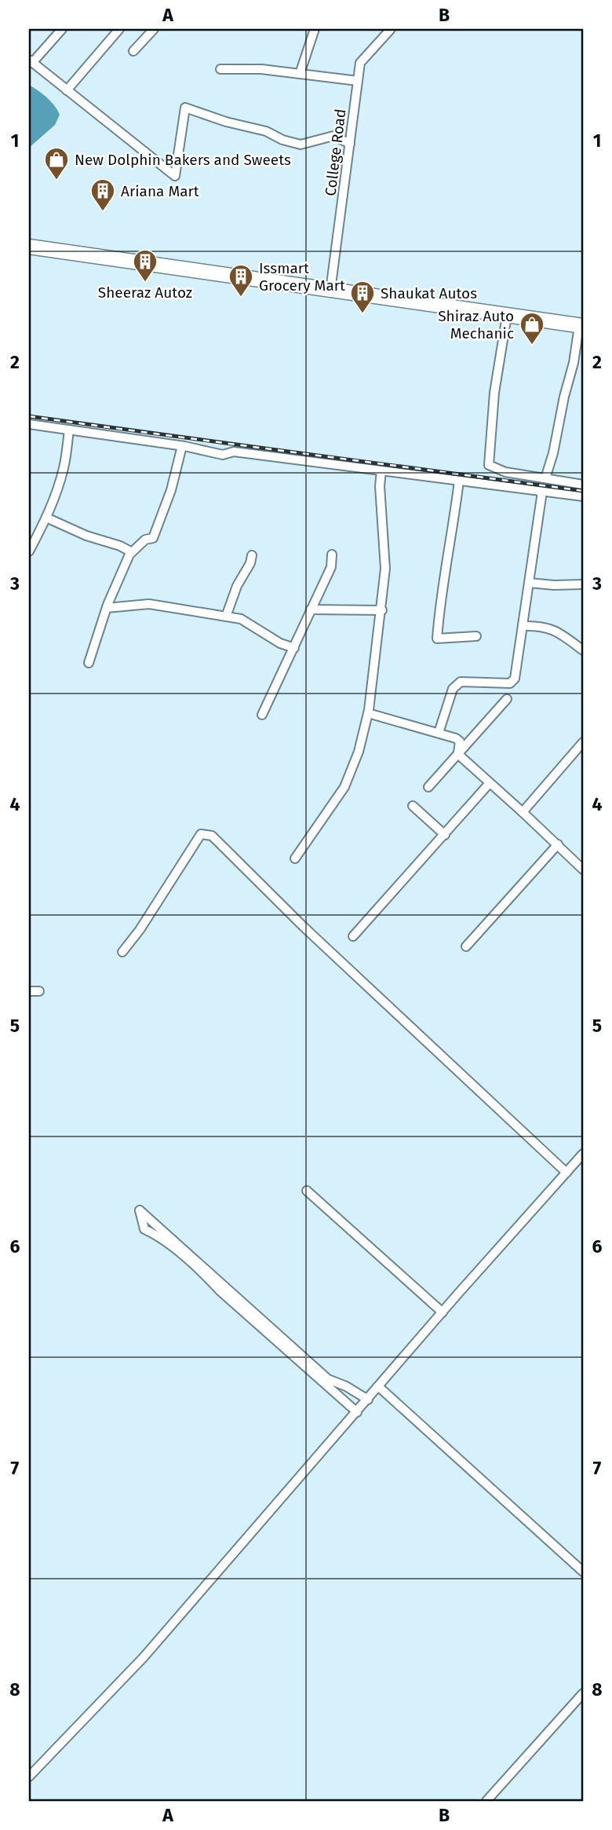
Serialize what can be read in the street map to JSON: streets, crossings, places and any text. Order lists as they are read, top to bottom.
{
  "streets": {
    "street": ["College Road"]
  },
  "places": {
    "shop": ["New Dolphin Bakers and Sweets", "Shiraz Auto Mechanic"],
    "building": [
      "Ariana Mart",
      "Sheeraz Autoz",
      "Issmart Grocery Mart",
      "Shaukat Autos"
    ]
  },
  "grid": {
    "columns": ["A", "B"],
    "rows": [
      "1",
      "2",
      "3",
      "4",
      "5",
      "6",
      "7",
      "8"
    ]
  }
}
